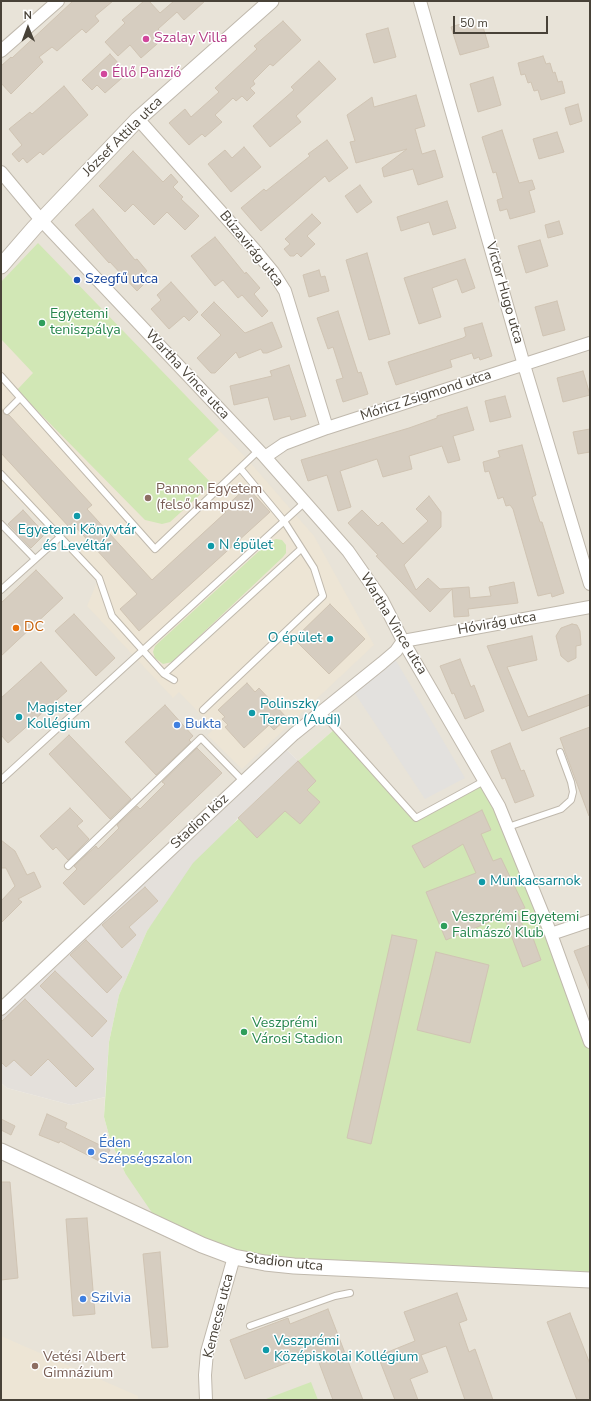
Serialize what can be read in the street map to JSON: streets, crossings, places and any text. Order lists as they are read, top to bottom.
{
  "streets": {
    "street": [
      "József Attila utca",
      "Búzavirág utca",
      "Victor Hugo utca",
      "Wartha Vince utca",
      "Móricz Zsigmond utca",
      "Hóvirág utca",
      "Stadion köz",
      "Stadion utca",
      "Kemecse utca"
    ]
  },
  "crossings": [
    ["József Attila utca", "Búzavirág utca"],
    ["József Attila utca", "Wartha Vince utca"],
    ["Búzavirág utca", "Móricz Zsigmond utca"],
    ["Victor Hugo utca", "Móricz Zsigmond utca"],
    ["Wartha Vince utca", "Móricz Zsigmond utca"],
    ["Wartha Vince utca", "Hóvirág utca"],
    ["Wartha Vince utca", "Stadion köz"],
    ["Hóvirág utca", "Stadion köz"],
    ["Stadion utca", "Kemecse utca"]
  ],
  "places": [
    "Szalay Villa",
    "Éllő Panzió",
    "Szegfű utca",
    "Egyetemi teniszpálya",
    "Pannon Egyetem (felső kampusz)",
    "Egyetemi Könyvtár és Levéltár",
    "N épület",
    "DC",
    "O épület",
    "Polinszky Terem (Audi)",
    "Magister Kollégium",
    "Bukta",
    "Munkacsarnok",
    "Veszprémi Egyetemi Falmászó Klub",
    "Veszprémi Városi Stadion",
    "Éden Szépségszalon",
    "Szilvia",
    "Veszprémi Középiskolai Kollégium",
    "Vetési Albert Gimnázium"
  ],
  "scale_bar": "50 m",
  "north": "top"
}
